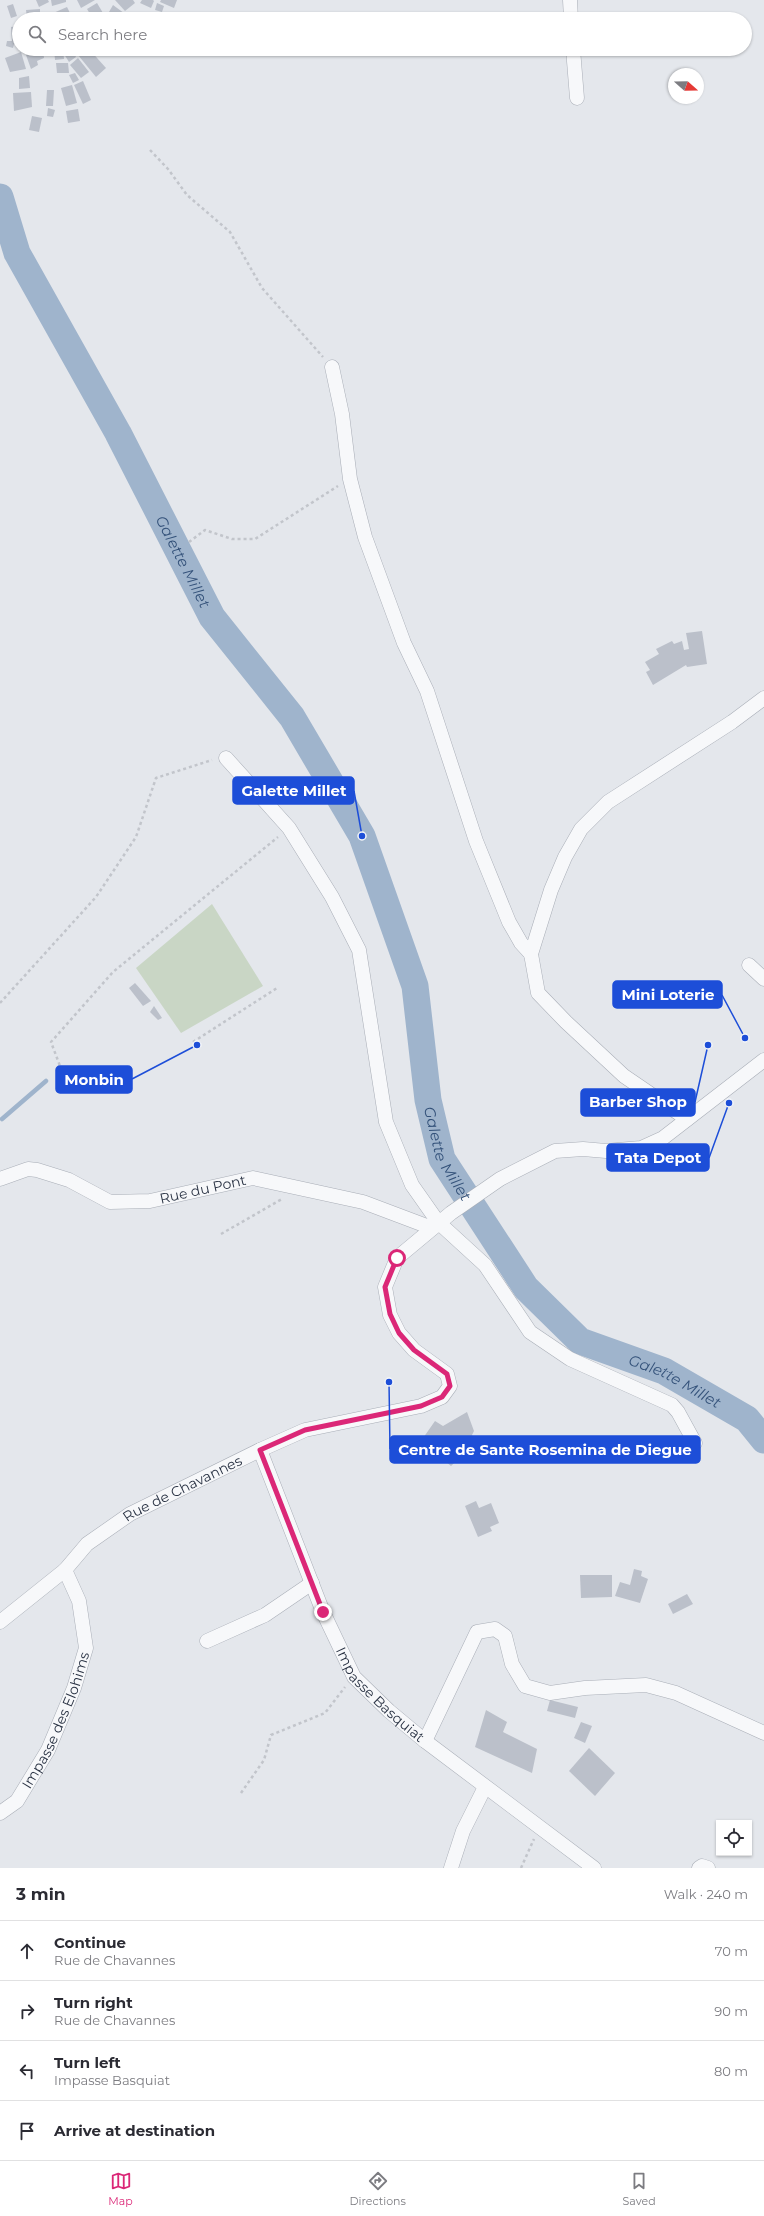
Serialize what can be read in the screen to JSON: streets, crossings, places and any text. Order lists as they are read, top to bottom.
{
  "streets": {
    "street": [
      "Rue du Pont",
      "Rue de Chavannes",
      "Impasse Basquiat",
      "Impasse des Elohims"
    ]
  },
  "crossings": [
    ["Rue du Pont", "Rue de Chavannes"],
    ["Rue de Chavannes", "Impasse Basquiat"],
    ["Rue de Chavannes", "Impasse des Elohims"]
  ],
  "water": ["Galette Millet"],
  "places": [
    "Galette Millet",
    "Mini Loterie",
    "Monbin",
    "Barber Shop",
    "Tata Depot",
    "Centre de Sante Rosemina de Diegue"
  ],
  "north": "right",
  "page": {
    "search": "Search here",
    "heading": ["3 min", "Walk · 240 m"],
    "list": [
      ["Continue", "Rue de Chavannes", "70 m"],
      ["Turn right", "Rue de Chavannes", "90 m"],
      ["Turn left", "Impasse Basquiat", "80 m"],
      "Arrive at destination"
    ],
    "nav": ["Map", "Directions", "Saved"]
  }
}
